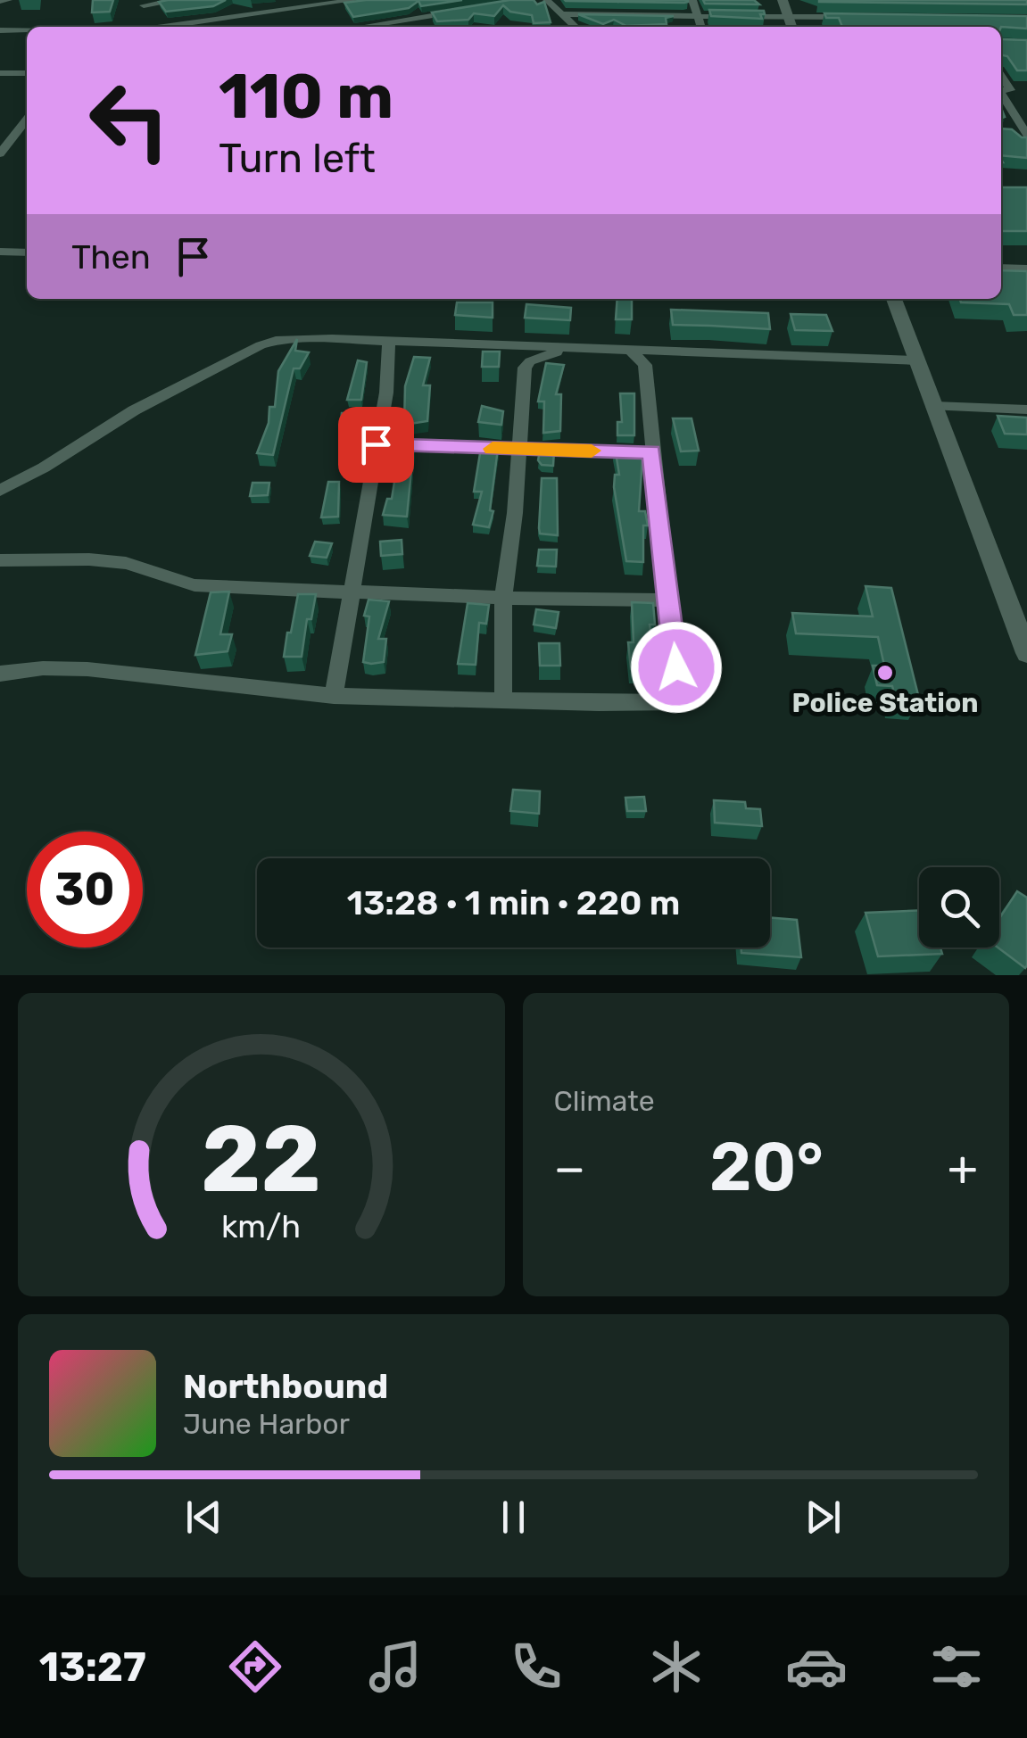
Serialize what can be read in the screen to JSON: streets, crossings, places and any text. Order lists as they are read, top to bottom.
{
  "places": ["Police Station"],
  "page": {
    "turn": ["110 m", "Turn left"],
    "then": "Then",
    "limit": "30",
    "trip": "13:28 · 1 min · 220 m",
    "tile": "Climate",
    "heat": ["−", "20°", "+"],
    "song": ["Northbound", "June Harbor"],
    "tabs": "13:27",
    "gauge": ["22", "km/h"]
  }
}
